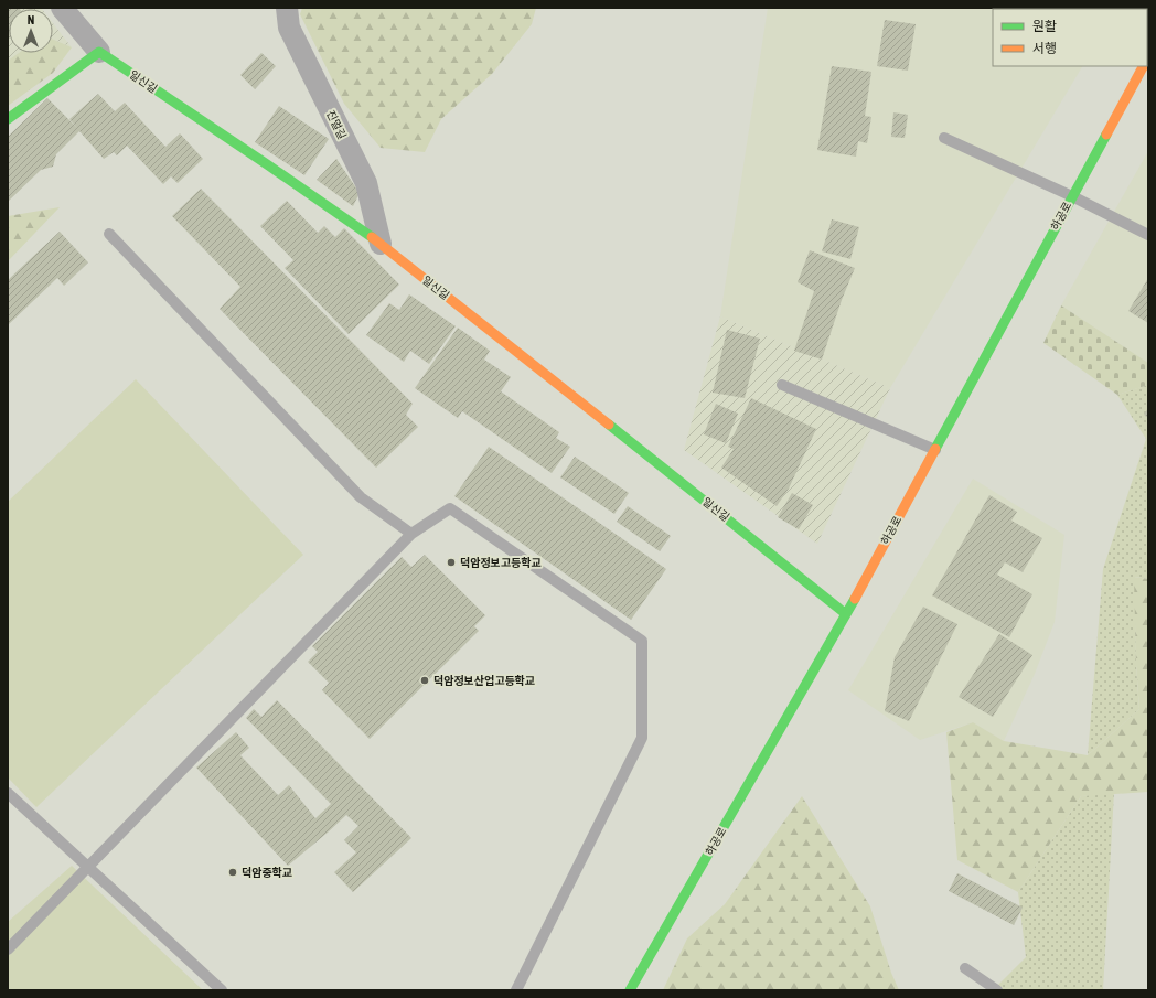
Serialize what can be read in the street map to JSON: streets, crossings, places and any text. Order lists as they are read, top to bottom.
{
  "streets": {
    "main road": ["일신길", "하공로"],
    "street": ["진멀길"]
  },
  "crossings": [
    ["일신길", "진멀길"],
    ["일신길", "하공로"]
  ],
  "places": ["덕암정보고등학교", "덕암정보산업고등학교", "덕암중학교"],
  "legend": ["원활", "서행"],
  "north": "top"
}
